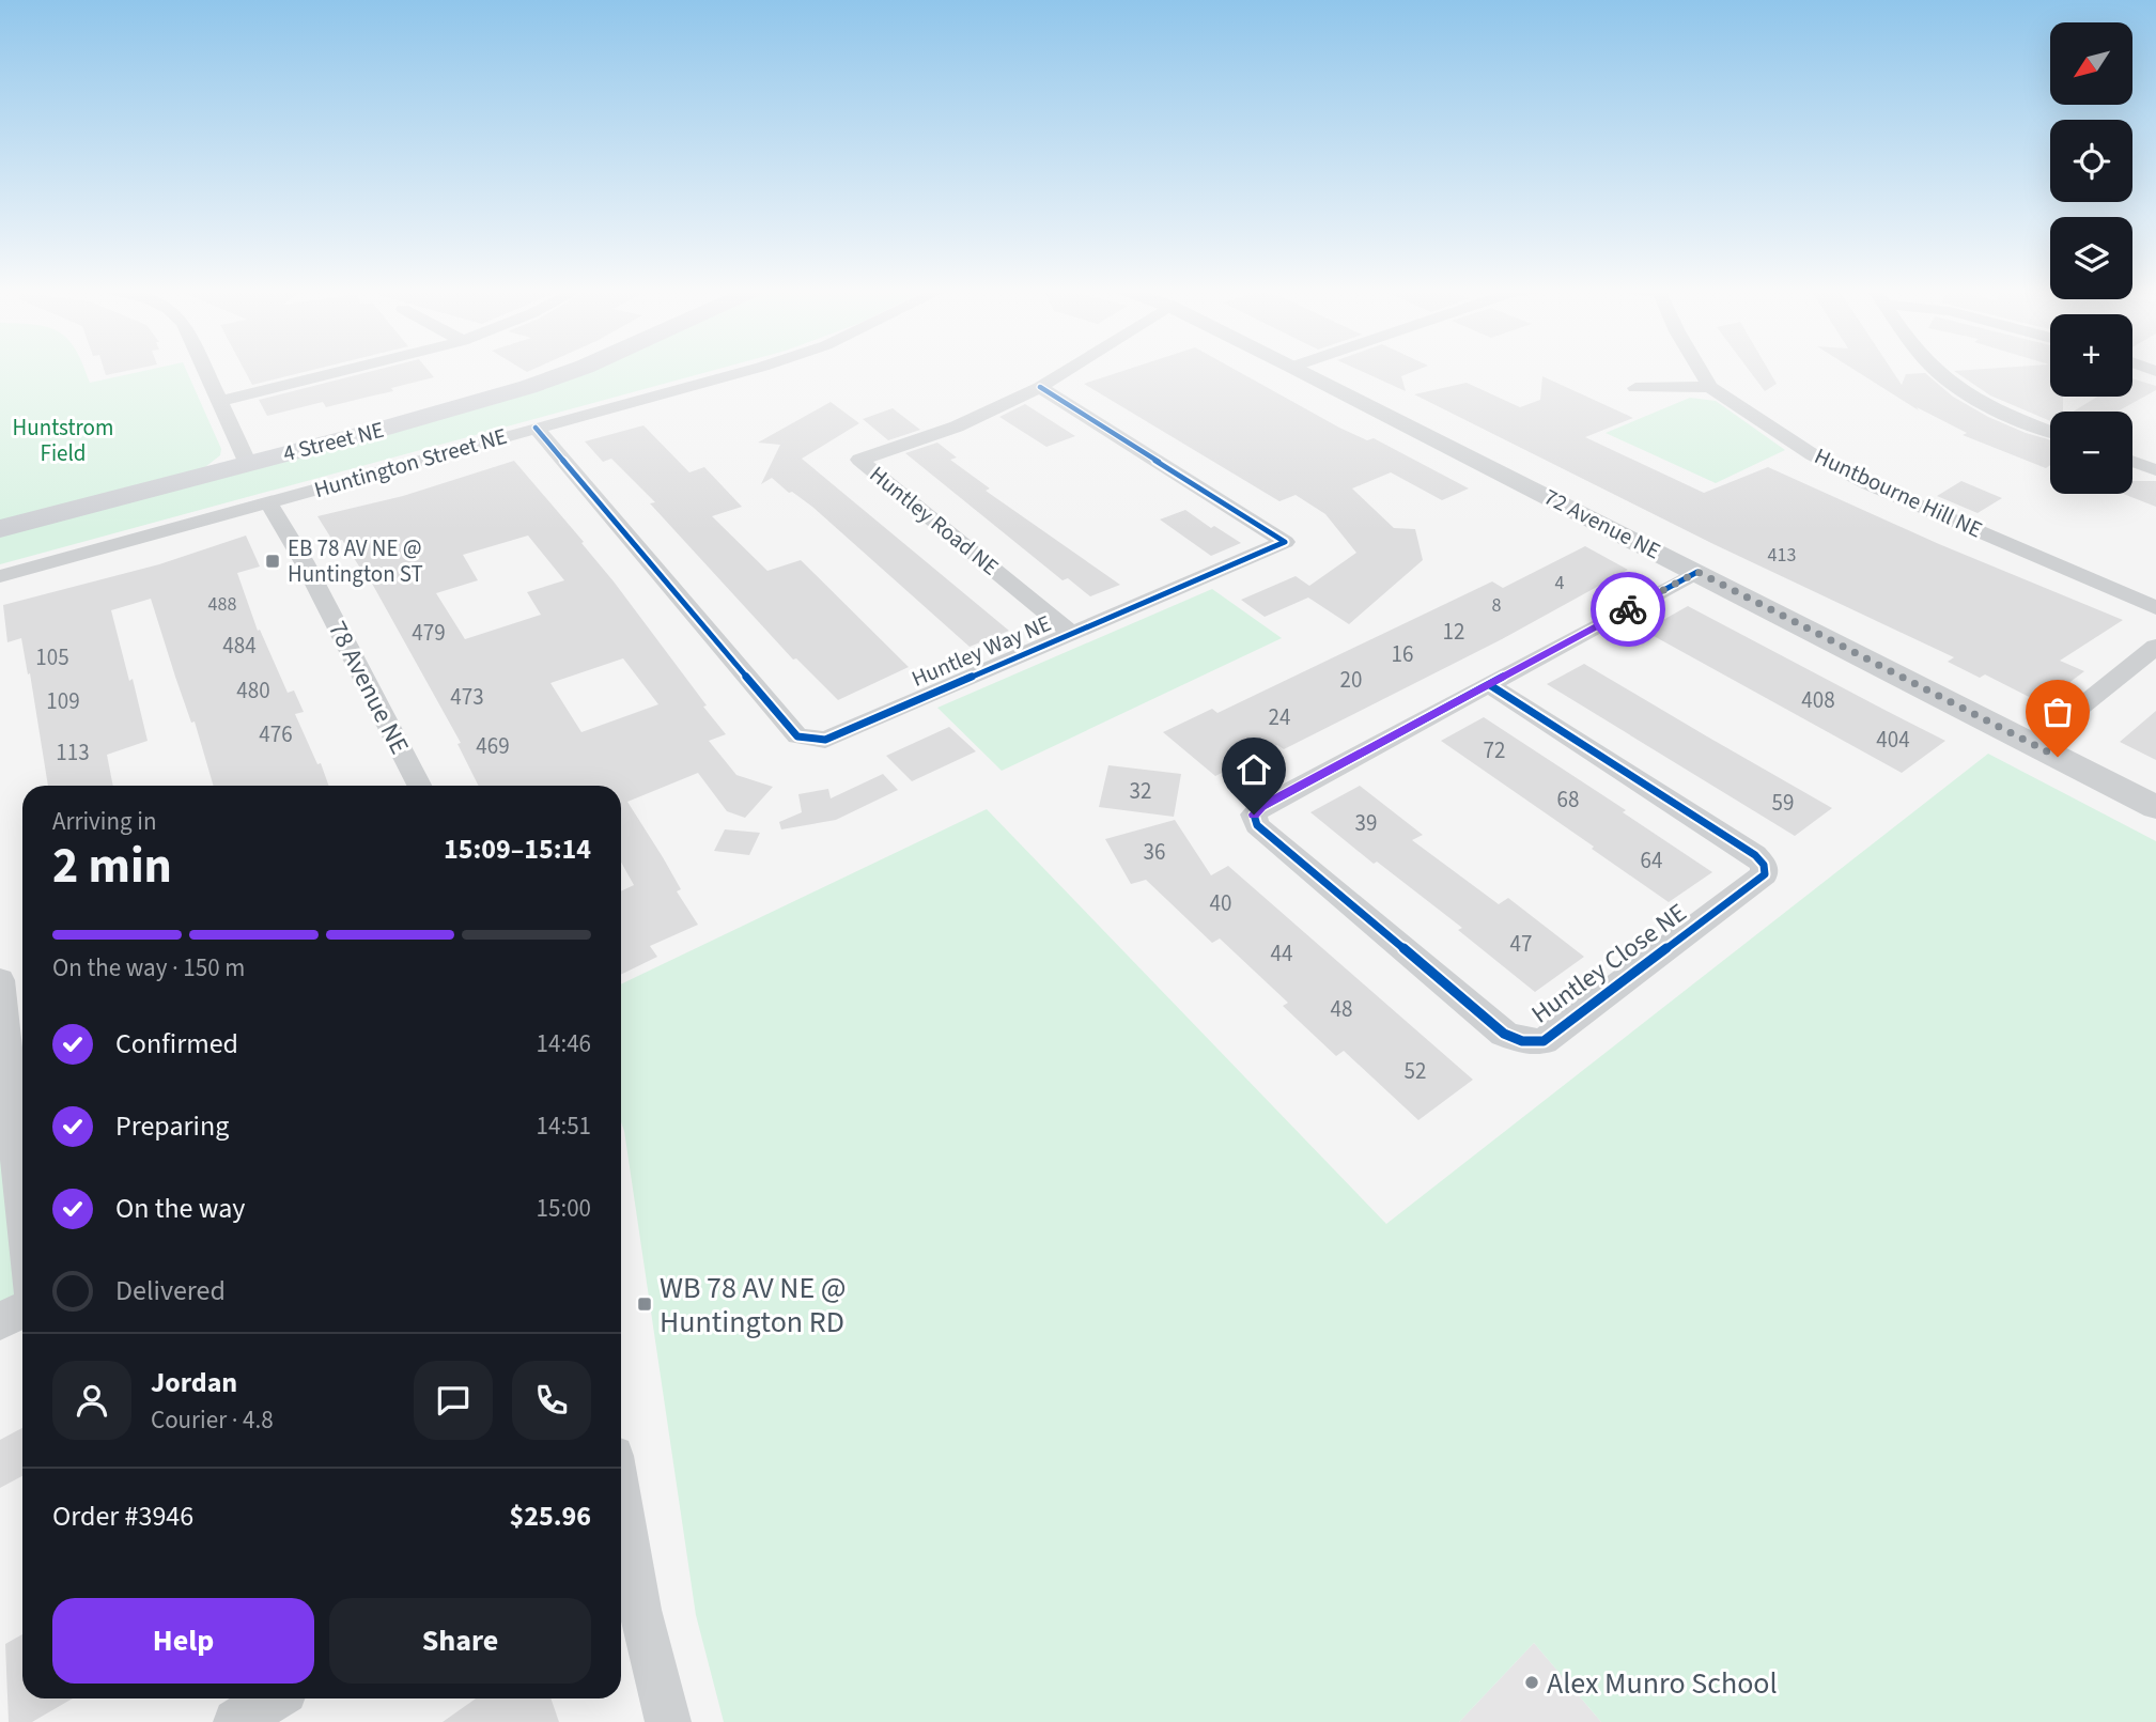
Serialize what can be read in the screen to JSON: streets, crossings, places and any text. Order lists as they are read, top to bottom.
{
  "streets": {
    "main road": ["4 Street NE"],
    "street": [
      "Huntington Street NE",
      "Huntbourne Hill NE",
      "Huntley Road NE",
      "72 Avenue NE",
      "Huntley Way NE",
      "78 Avenue NE",
      "Huntley Close NE"
    ]
  },
  "crossings": [
    ["Huntington Street NE", "Huntley Way NE"],
    ["Huntington Street NE", "78 Avenue NE"],
    ["Huntley Road NE", "Huntley Way NE"],
    ["72 Avenue NE", "Huntley Close NE"]
  ],
  "parks": ["Huntstrom Field"],
  "places": {
    "transit": ["EB 78 AV NE @ Huntington ST", "WB 78 AV NE @ Huntington RD"],
    "other": ["Alex Munro School"]
  },
  "house_numbers": [
    "413",
    "4",
    "488",
    "8",
    "12",
    "479",
    "484",
    "16",
    "105",
    "20",
    "480",
    "473",
    "408",
    "109",
    "24",
    "476",
    "404",
    "469",
    "72",
    "113",
    "32",
    "68",
    "59",
    "39",
    "36",
    "64",
    "40",
    "47",
    "44",
    "48",
    "52"
  ],
  "north": "bottom left",
  "page": {
    "map_buttons": ["+", "−"],
    "heading": ["2 min", "Arriving in", "15:09–15:14"],
    "panel": [
      "Jordan",
      "Courier · 4.8",
      "Order #3946",
      "$25.96"
    ],
    "bar": "On the way · 150 m",
    "list": [
      ["Confirmed", "14:46"],
      ["Preparing", "14:51"],
      ["On the way", "15:00"],
      "Delivered"
    ],
    "buttons": ["Help", "Share"]
  }
}
